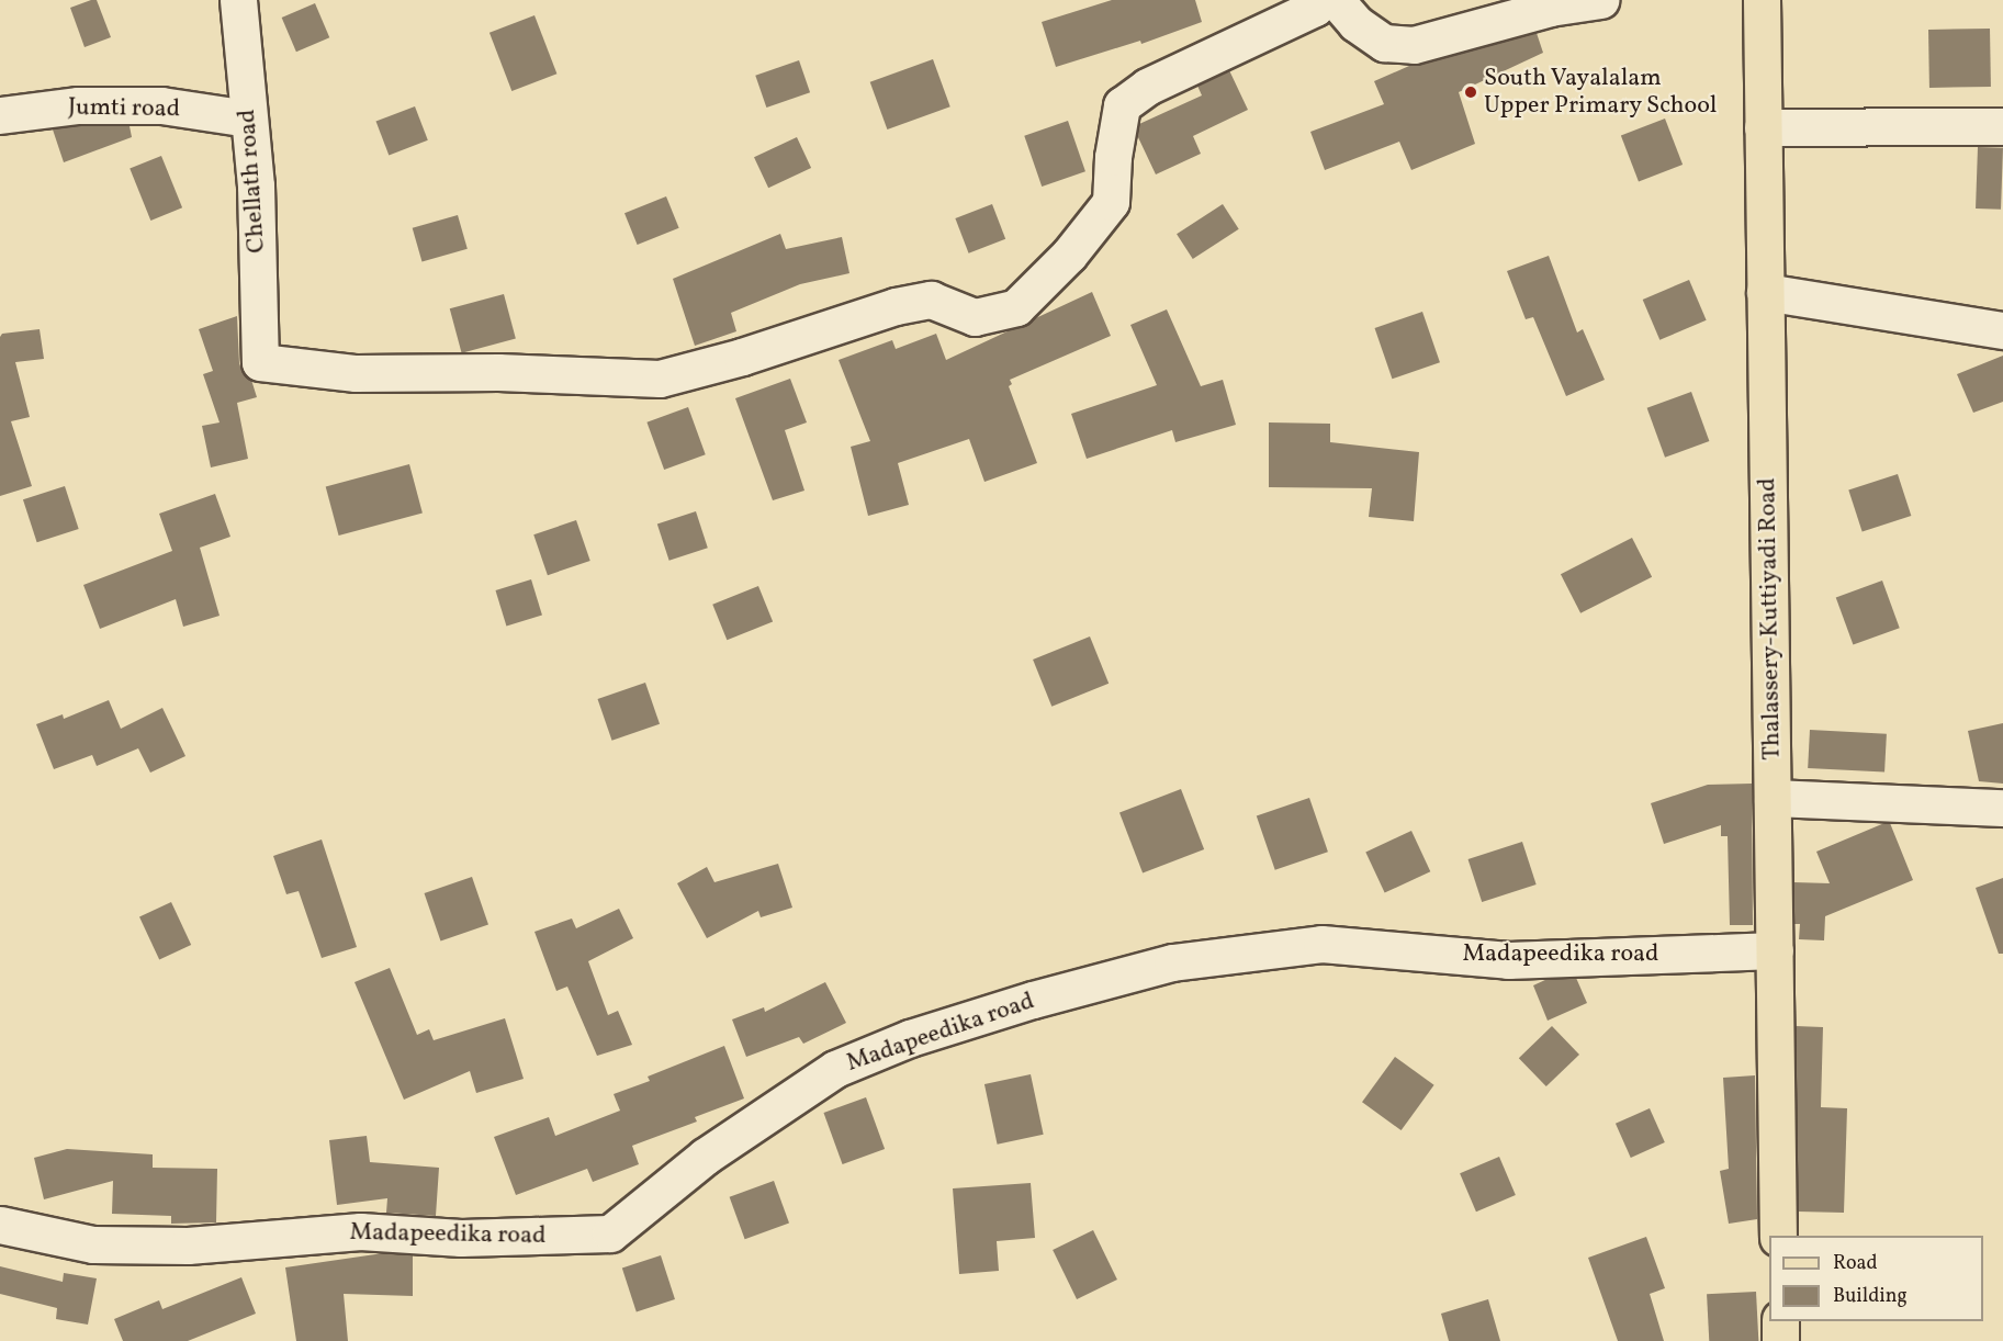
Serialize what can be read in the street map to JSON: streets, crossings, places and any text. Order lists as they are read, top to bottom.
{
  "streets": {
    "main road": ["Thalassery-Kuttiyadi Road"],
    "street": ["Jumti road", "Chellath road", "Madapeedika road"]
  },
  "crossings": [
    ["Jumti road", "Chellath road"],
    ["Thalassery-Kuttiyadi Road", "Madapeedika road"]
  ],
  "places": ["South Vayalalam Upper Primary School"],
  "legend": ["Road", "Building"]
}
